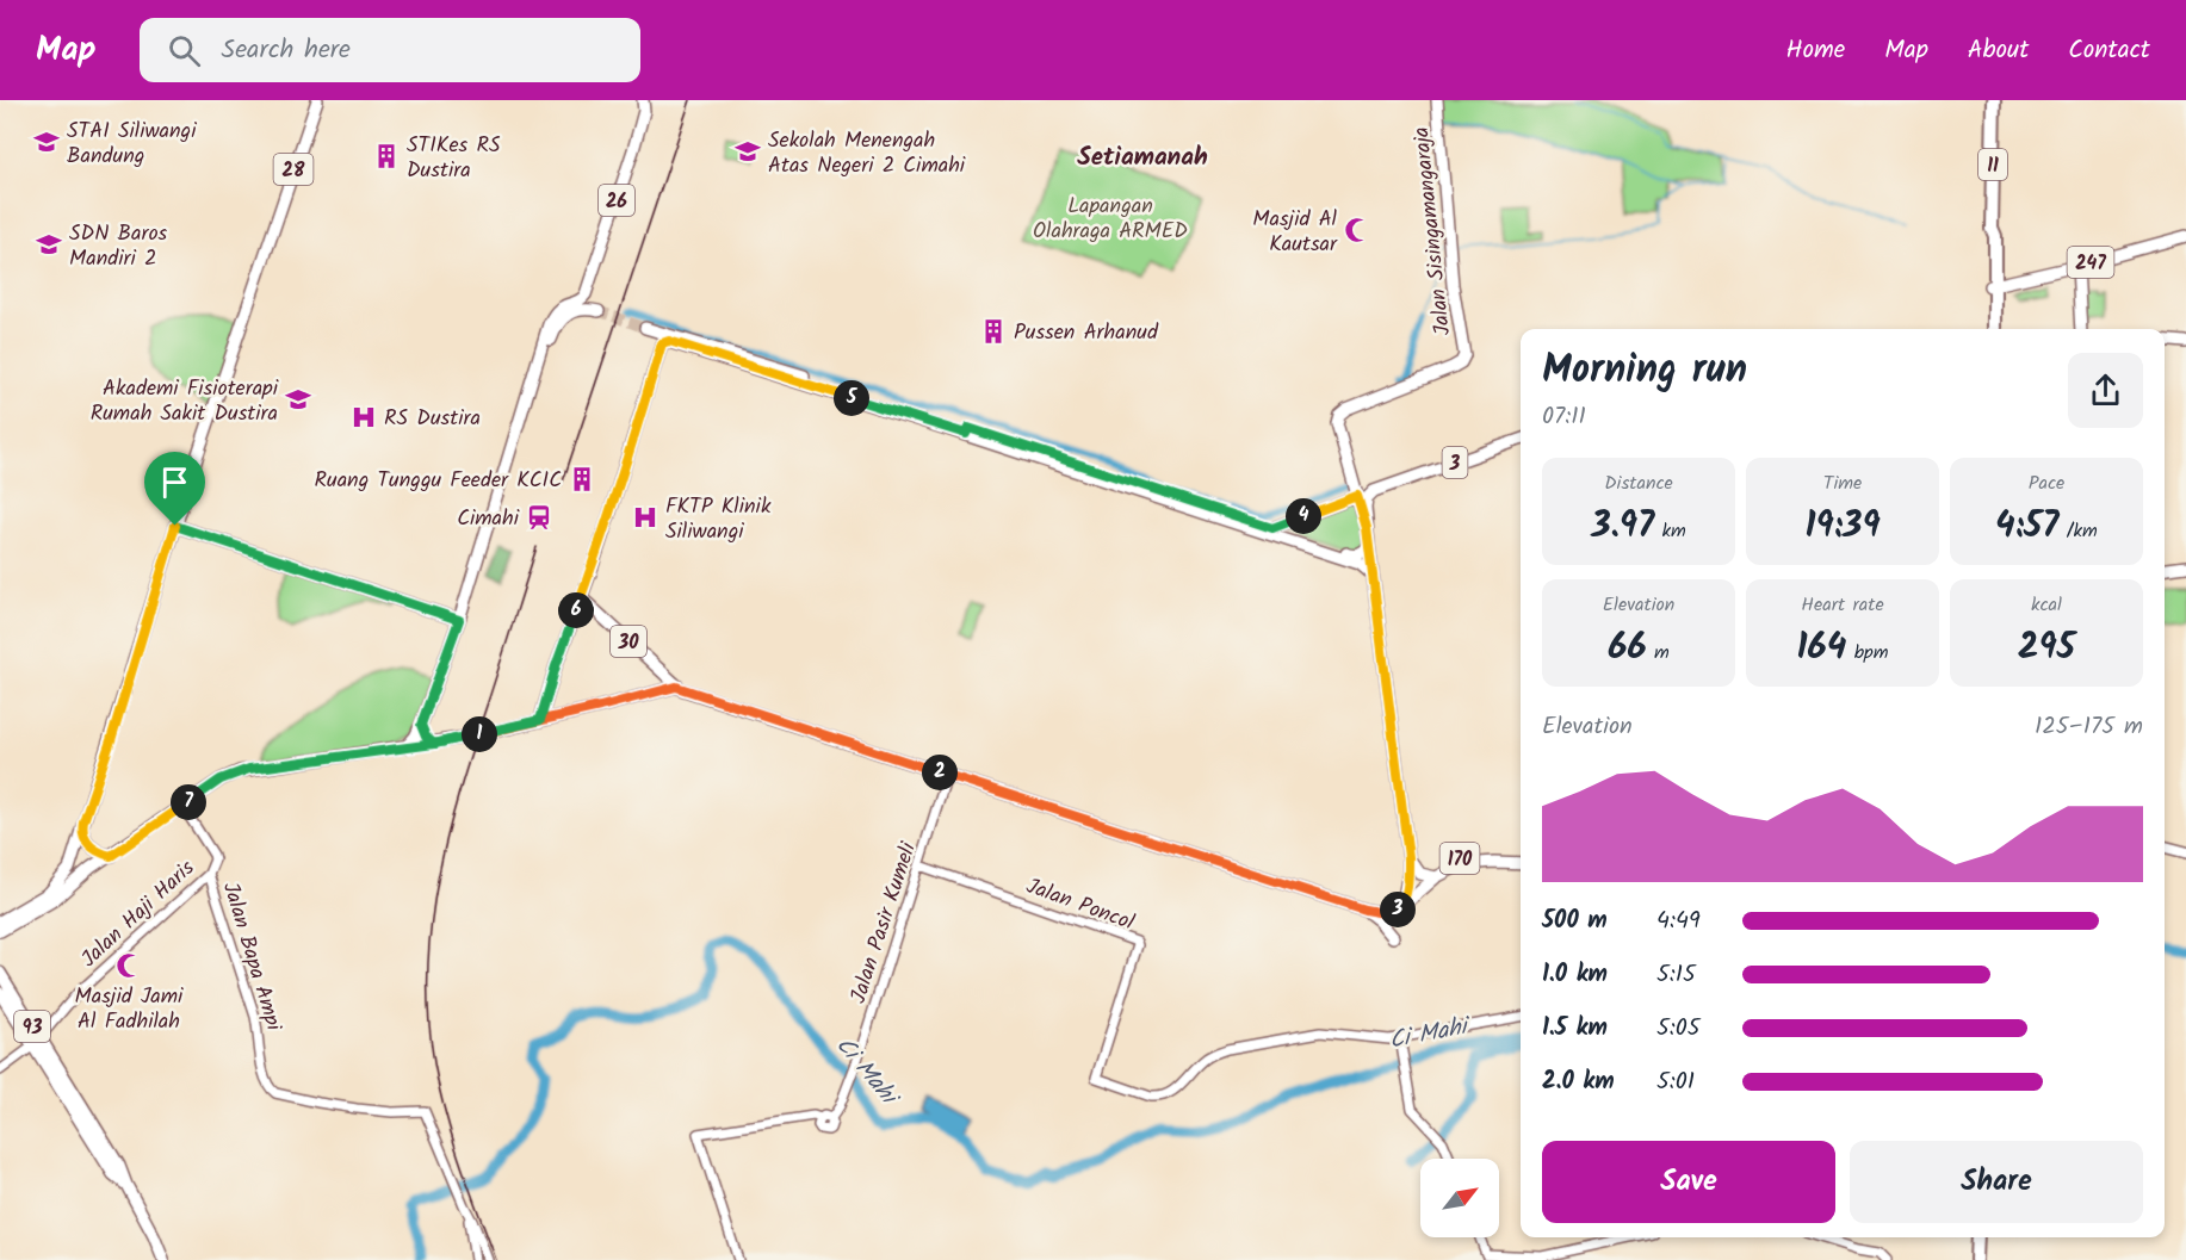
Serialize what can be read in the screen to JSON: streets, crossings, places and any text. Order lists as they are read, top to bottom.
{
  "streets": {
    "highway": ["11"],
    "main road": [
      "28",
      "26",
      "Jalan Sisingamangaraja",
      "247",
      "3",
      "30",
      "170",
      "93"
    ],
    "street": [
      "Jalan Poncol",
      "Jalan Haji Haris",
      "Jalan Pasir Kumeli",
      "Jalan Bapa Ampi"
    ]
  },
  "crossings": [
    ["11", "247"],
    ["Jalan Sisingamangaraja", "3"],
    ["30", "170"],
    ["170", "Jalan Pasir Kumeli"],
    ["Jalan Poncol", "Jalan Pasir Kumeli"],
    ["Jalan Haji Haris", "Jalan Bapa Ampi"],
    ["Jalan Haji Haris", "93"]
  ],
  "districts": ["Setiamanah"],
  "water": ["Ci Mahi"],
  "parks": ["Lapangan Olahraga ARMED"],
  "places": {
    "school or university": [
      "STAI Siliwangi Bandung",
      "Sekolah Menengah Atas Negeri 2 Cimahi",
      "SDN Baros Mandiri 2",
      "Akademi Fisioterapi Rumah Sakit Dustira"
    ],
    "building": ["STIKes RS Dustira", "Pussen Arhanud", "Ruang Tunggu Feeder KCIC"],
    "mosque": ["Masjid Al Kautsar", "Masjid Jami Al Fadhilah"],
    "hospital": ["RS Dustira", "FKTP Klinik Siliwangi"],
    "station": ["Cimahi"]
  },
  "north": "top right",
  "page": {
    "header": "Map",
    "search": "Search here",
    "nav": [
      "Home",
      "Map",
      "About",
      "Contact"
    ],
    "heading": ["Morning run", "07:11"],
    "pins": [
      "5",
      "4",
      "6",
      "1",
      "2",
      "7",
      "3"
    ],
    "stats": [
      ["Distance", "3.97 km"],
      ["Time", "19:39"],
      ["Pace", "4:57 /km"],
      ["Elevation", "66 m"],
      ["Heart rate", "164 bpm"],
      ["kcal", "295"]
    ],
    "chart": ["Elevation", "125–175 m"],
    "list": [
      {
        "name": "500 m",
        "note": "4:49"
      },
      {
        "name": "1.0 km",
        "note": "5:15"
      },
      {
        "name": "1.5 km",
        "note": "5:05"
      },
      {
        "name": "2.0 km",
        "note": "5:01"
      }
    ],
    "buttons": ["Save", "Share"]
  }
}
